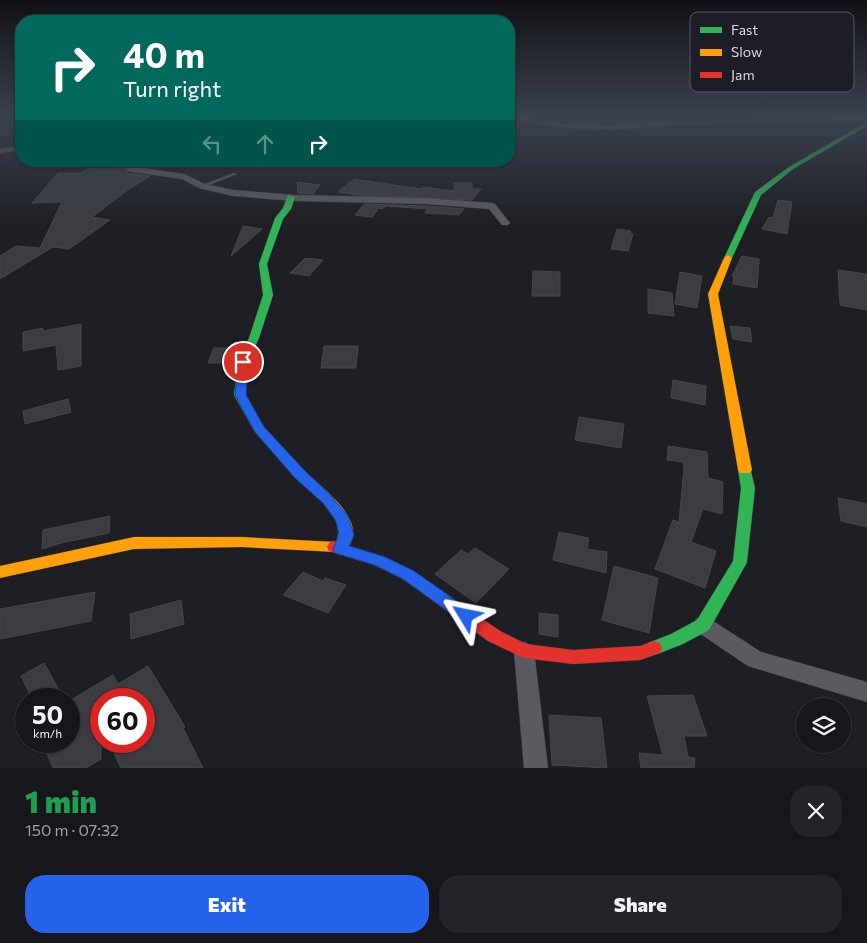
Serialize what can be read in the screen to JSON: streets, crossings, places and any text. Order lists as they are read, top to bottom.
{
  "legend": ["Fast", "Slow", "Jam"],
  "page": {
    "turn": ["40 m", "Turn right"],
    "speed": "50 km/h",
    "limit": "60",
    "heading": ["1 min", "150 m · 07:32"],
    "buttons": ["Exit", "Share"]
  }
}
